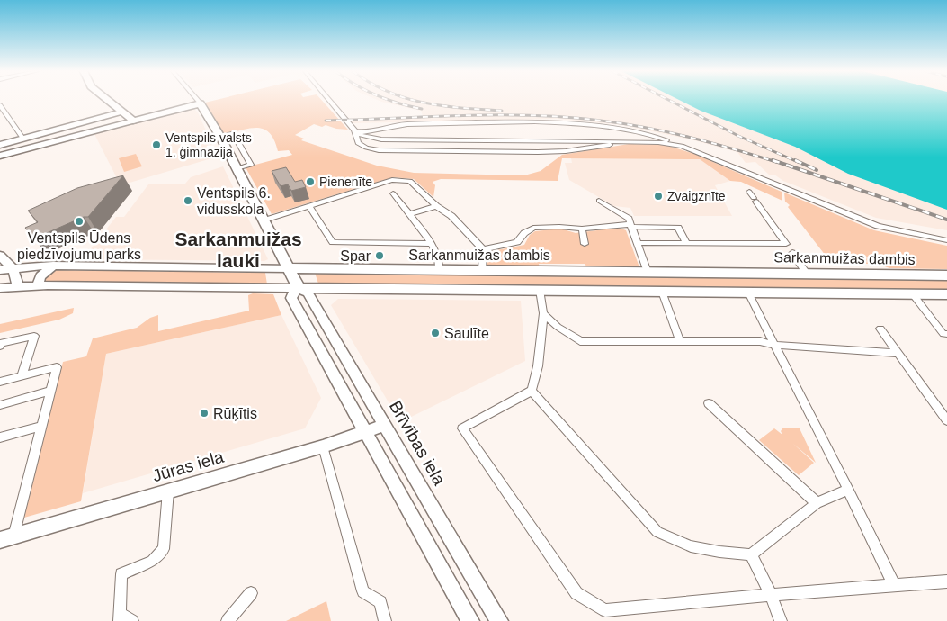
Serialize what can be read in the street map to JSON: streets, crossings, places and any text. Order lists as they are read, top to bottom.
{
  "streets": {
    "main road": ["Sarkanmuižas dambis", "Brīvības iela"],
    "street": ["Jūras iela"]
  },
  "crossings": [
    ["Sarkanmuižas dambis", "Brīvības iela"],
    ["Brīvības iela", "Jūras iela"]
  ],
  "districts": ["Sarkanmuižas lauki"],
  "places": [
    "Ventspils valsts 1. ģimnāzija",
    "Pienenīte",
    "Zvaigznīte",
    "Ventspils 6. vidusskola",
    "Ventspils Ūdens piedzīvojumu parks",
    "Spar",
    "Saulīte",
    "Rūķītis"
  ]
}
